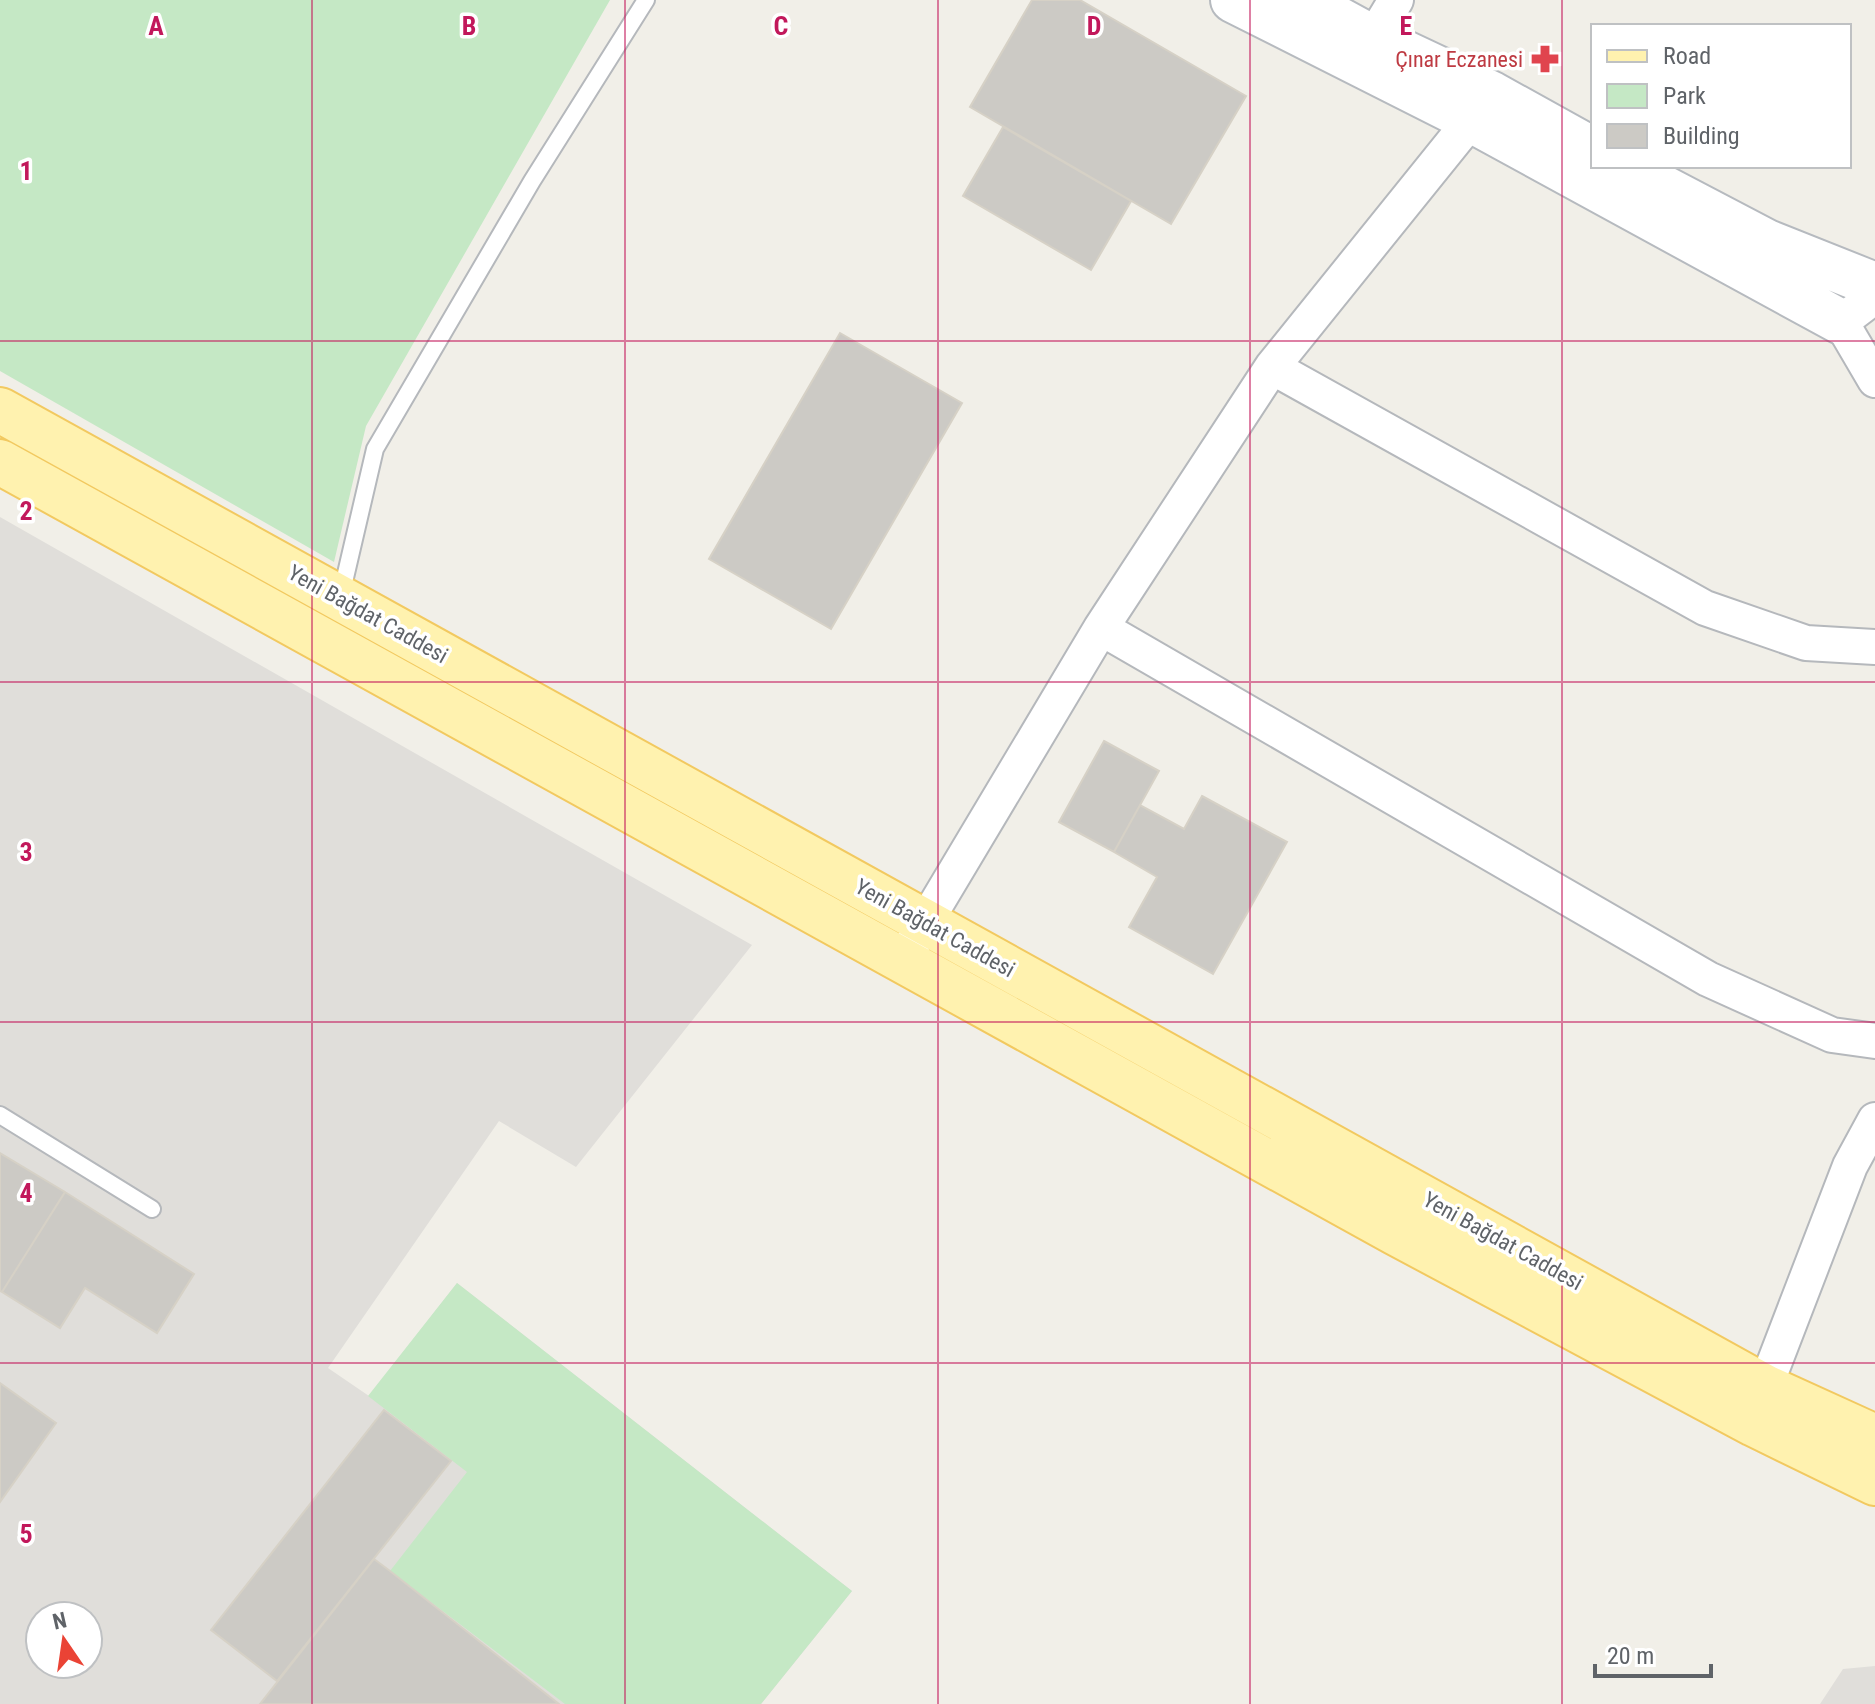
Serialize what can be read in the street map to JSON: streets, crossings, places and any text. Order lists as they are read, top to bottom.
{
  "streets": {
    "main road": ["Yeni Bağdat Caddesi"]
  },
  "places": {
    "pharmacy": ["Çınar Eczanesi"]
  },
  "legend": ["Road", "Park", "Building"],
  "scale_bar": "20 m",
  "north": "top",
  "grid": {
    "columns": [
      "A",
      "B",
      "C",
      "D",
      "E"
    ],
    "rows": [
      "1",
      "2",
      "3",
      "4",
      "5"
    ]
  }
}
